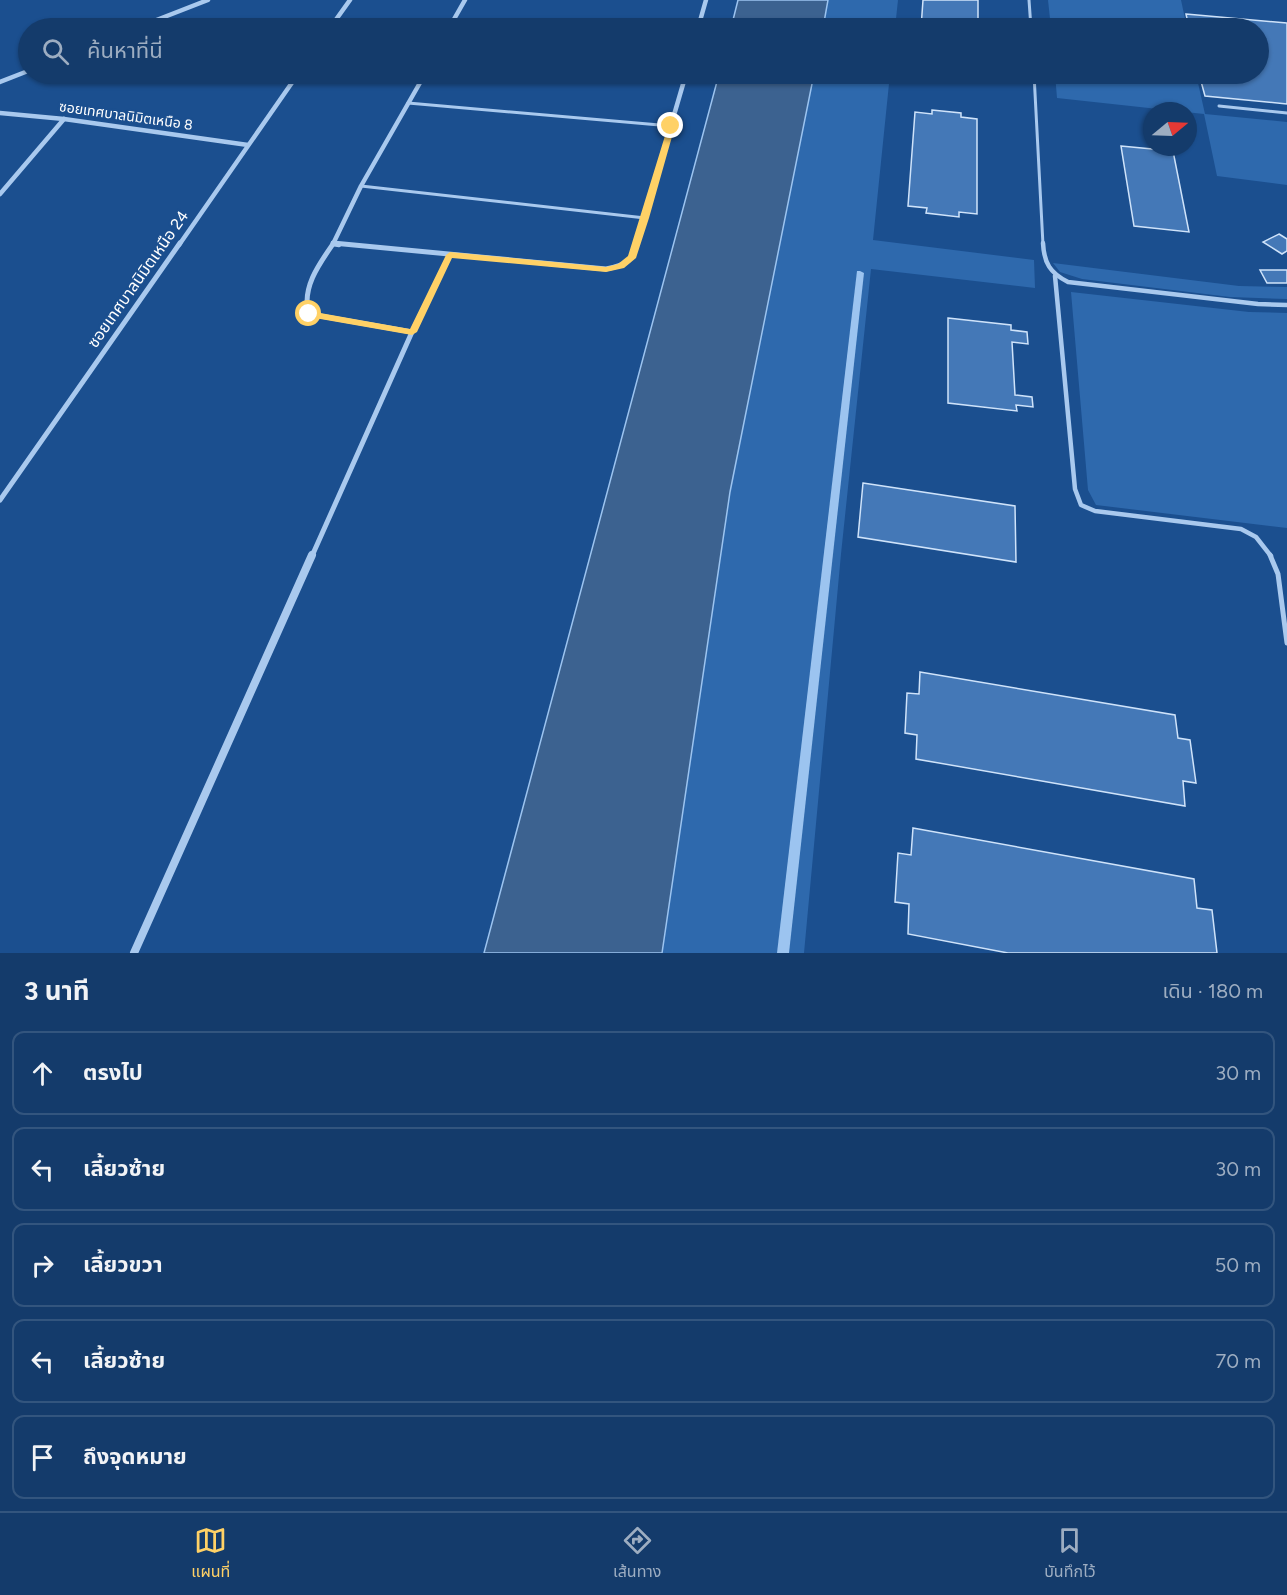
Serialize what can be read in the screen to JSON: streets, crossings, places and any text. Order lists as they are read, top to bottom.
{
  "streets": {
    "street": ["ซอยเทศบาลนิมิตเหนือ 8", "ซอยเทศบาลนิมิตเหนือ 24"]
  },
  "crossings": [
    ["ซอยเทศบาลนิมิตเหนือ 8", "ซอยเทศบาลนิมิตเหนือ 24"]
  ],
  "north": "right",
  "page": {
    "search": "ค้นหาที่นี่",
    "heading": ["3 นาที", "เดิน · 180 m"],
    "list": [
      ["ตรงไป", "30 m"],
      ["เลี้ยวซ้าย", "30 m"],
      ["เลี้ยวขวา", "50 m"],
      ["เลี้ยวซ้าย", "70 m"],
      "ถึงจุดหมาย"
    ],
    "nav": ["แผนที่", "เส้นทาง", "บันทึกไว้"]
  }
}
